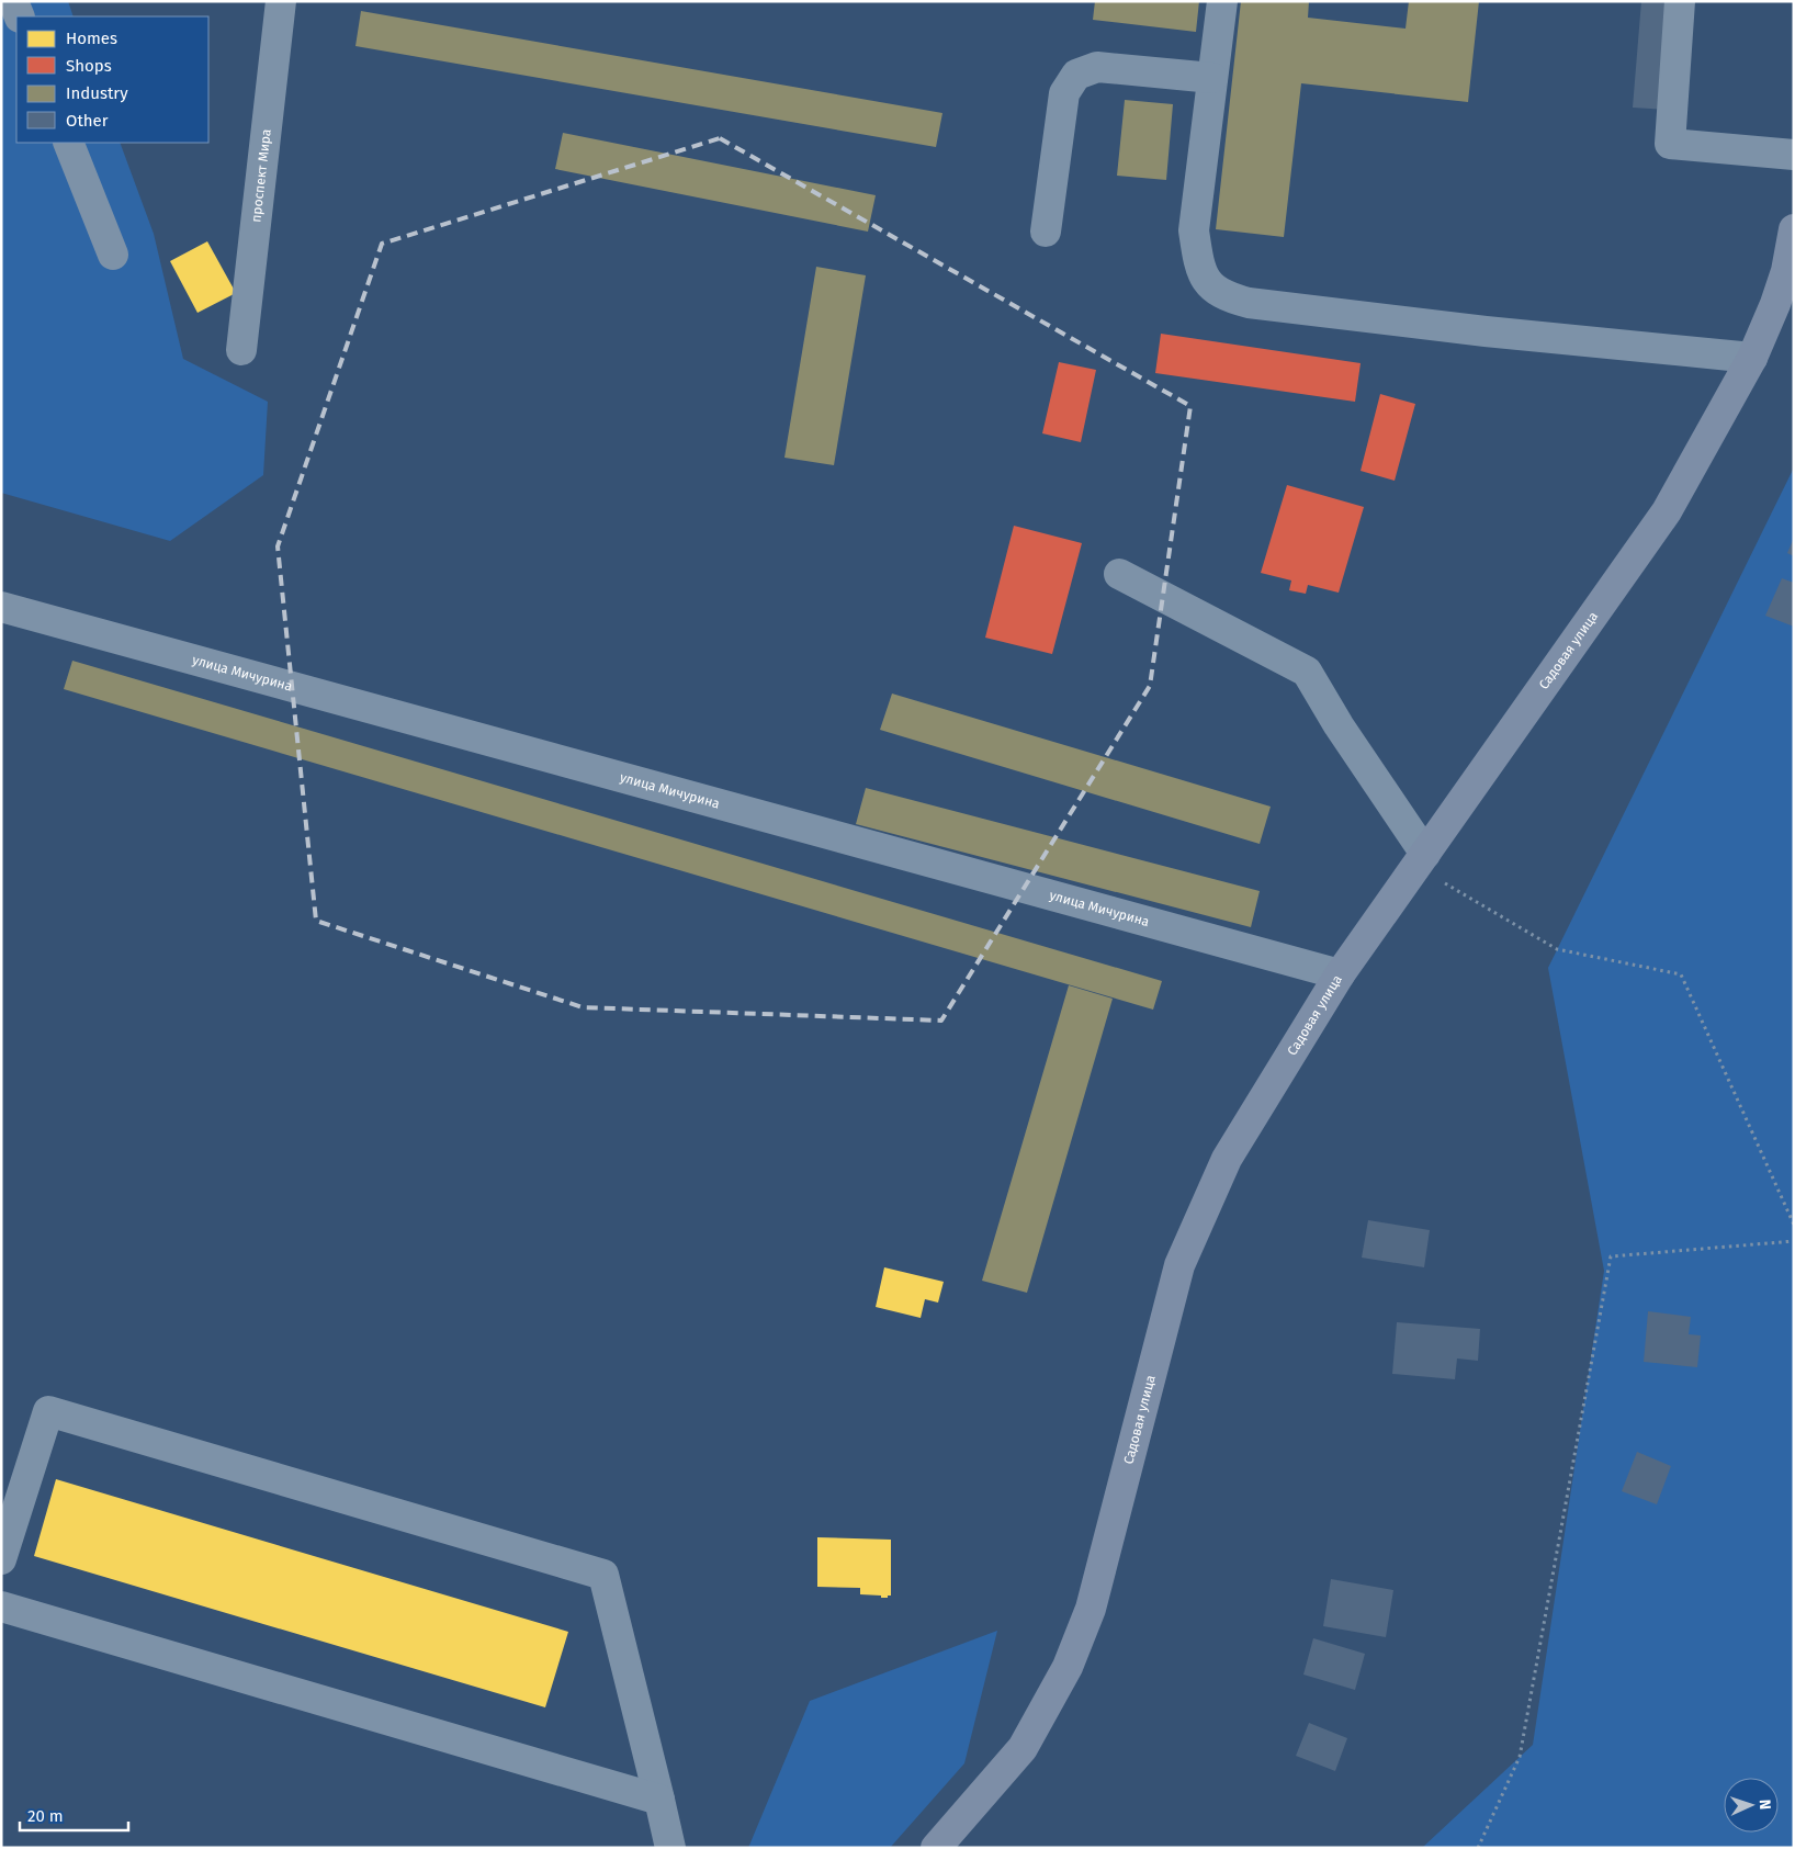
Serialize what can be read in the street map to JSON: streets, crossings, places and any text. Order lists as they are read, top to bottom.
{
  "streets": {
    "main road": ["Садовая улица"],
    "street": ["проспект Мира", "улица Мичурина"]
  },
  "crossings": [
    ["Садовая улица", "улица Мичурина"]
  ],
  "legend": [
    "Homes",
    "Shops",
    "Industry",
    "Other"
  ],
  "scale_bar": "20 m",
  "north": "right"
}
